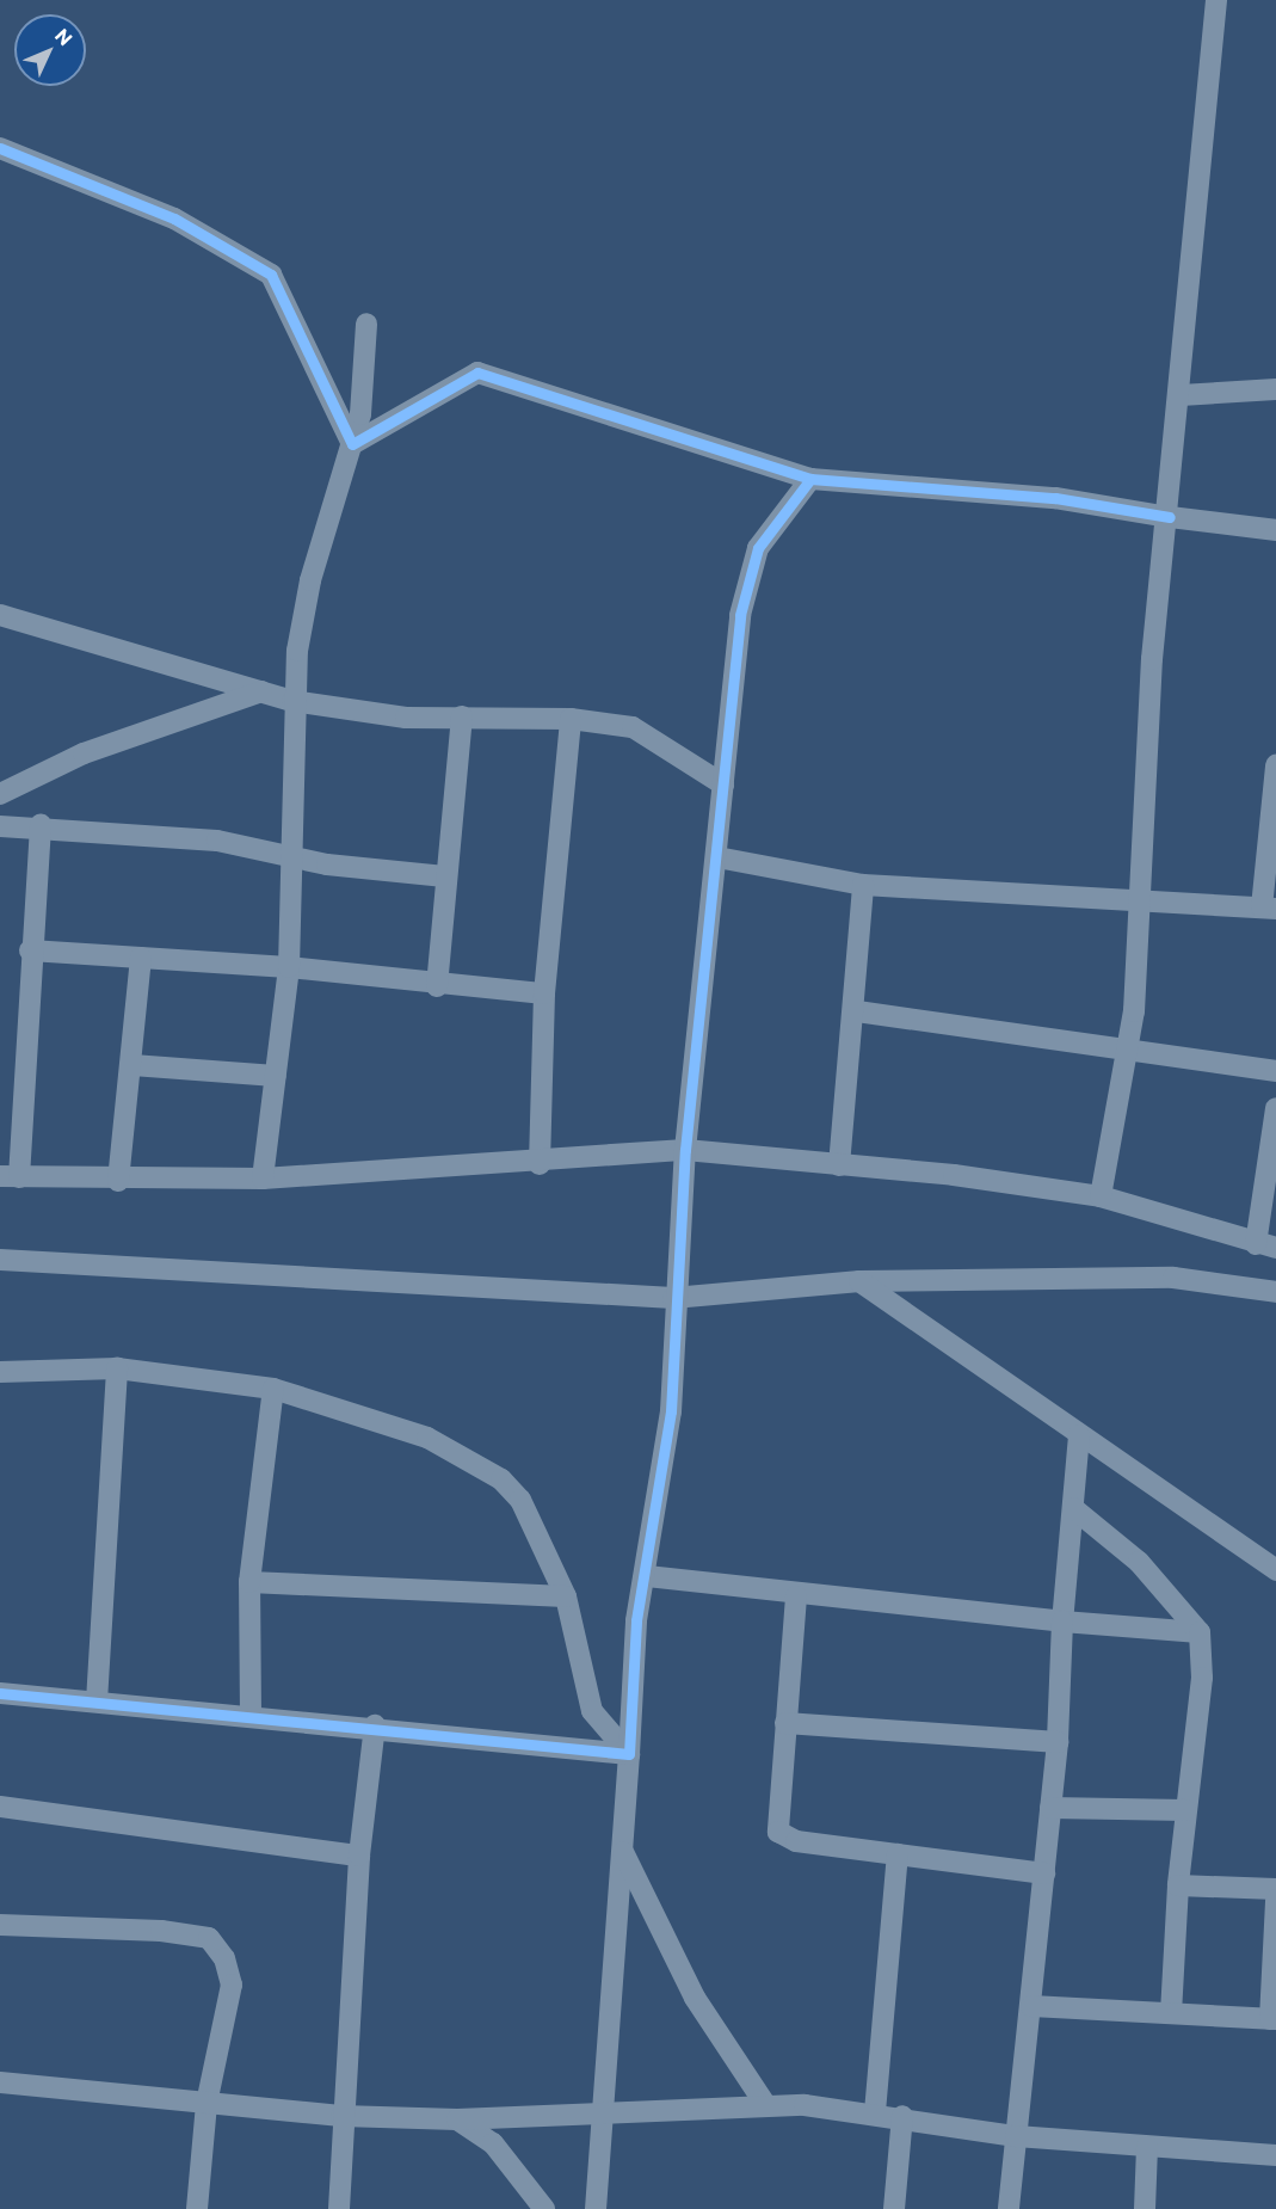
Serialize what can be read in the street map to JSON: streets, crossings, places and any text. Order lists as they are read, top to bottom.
{
  "north": "top right"
}
